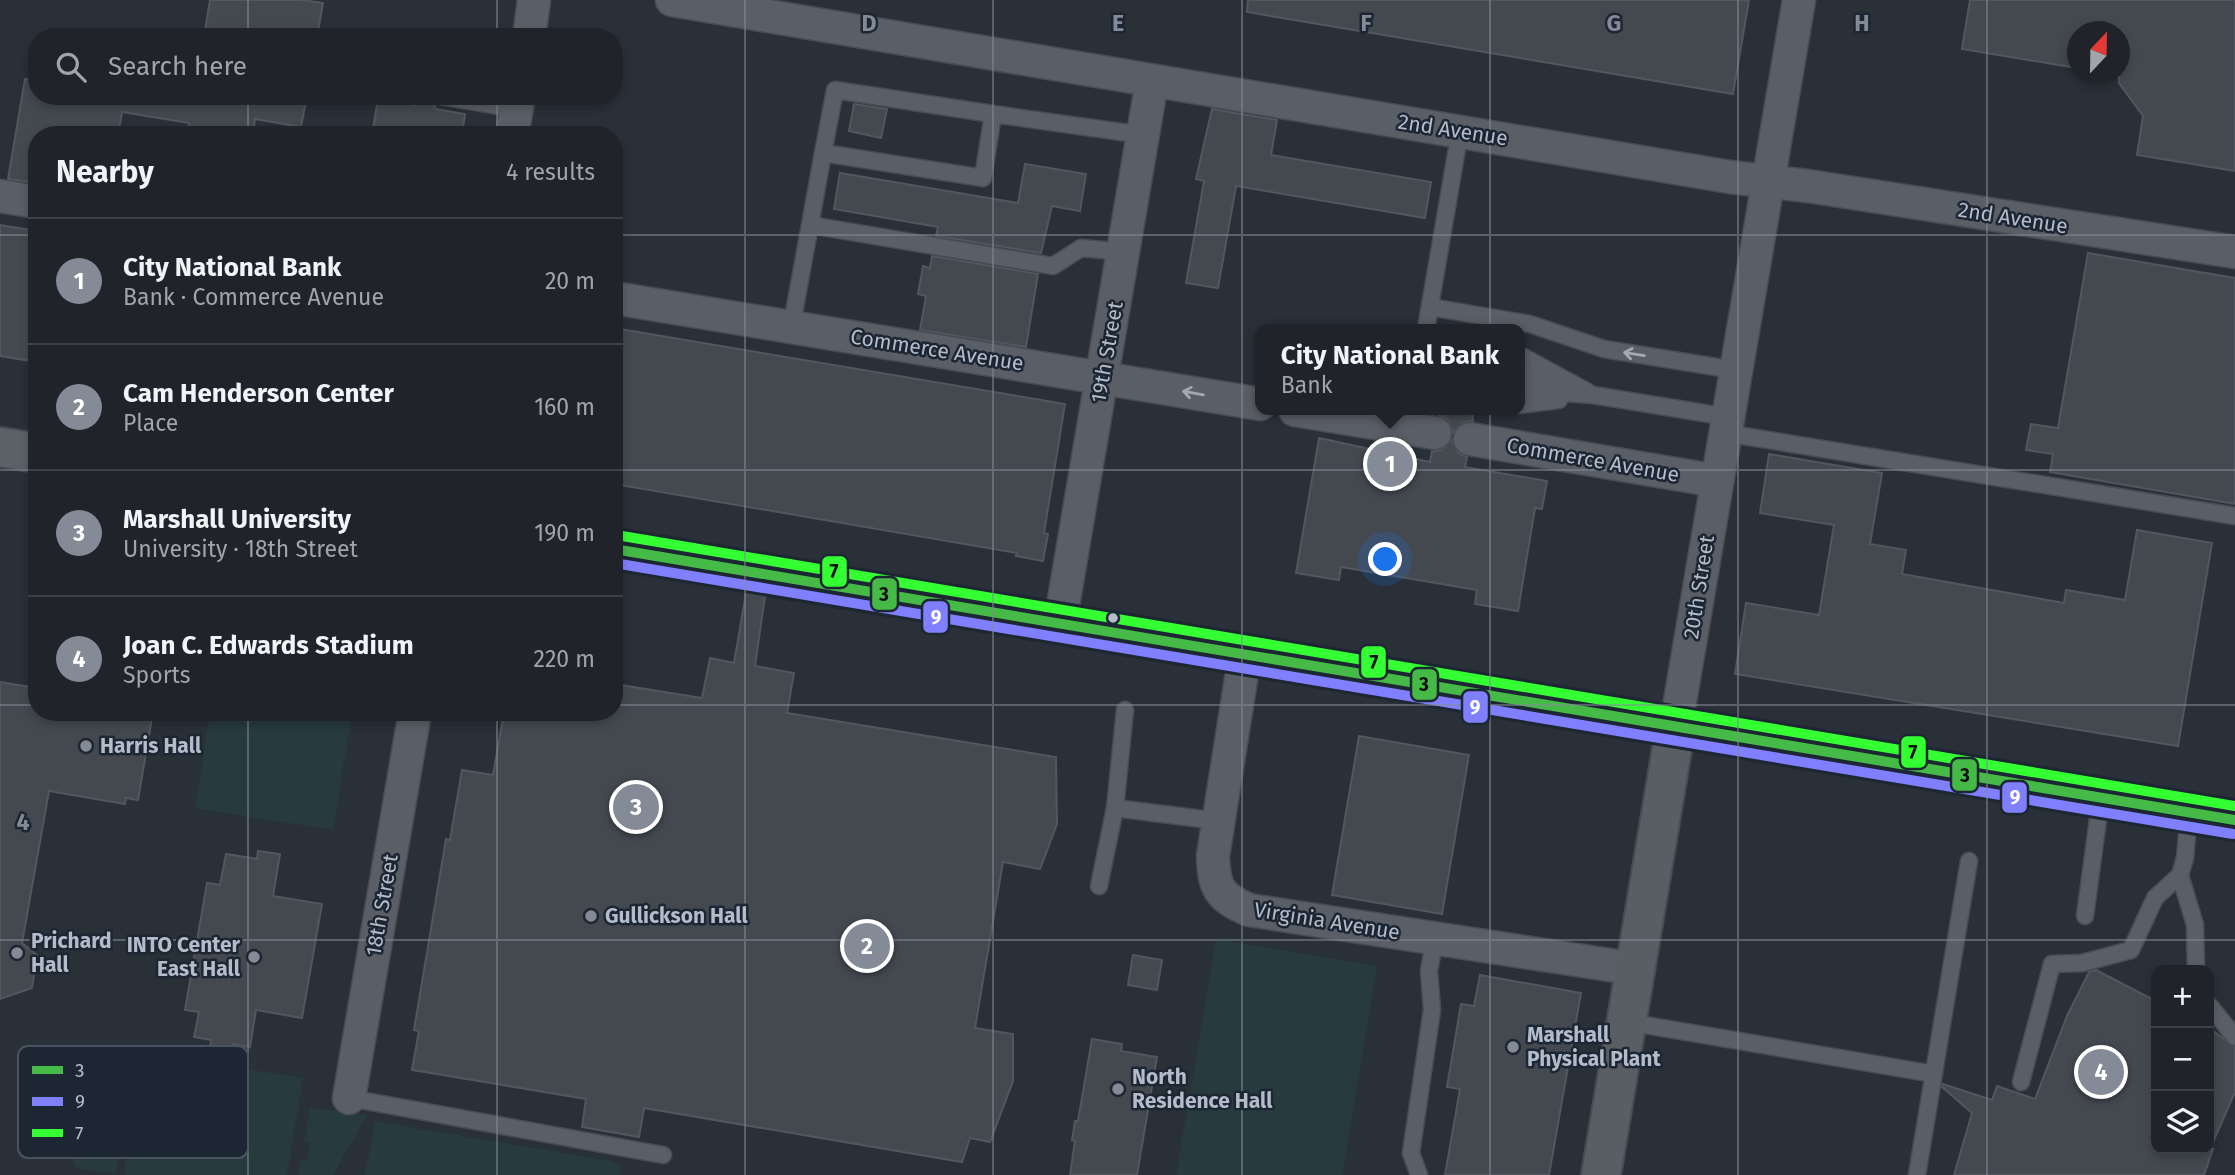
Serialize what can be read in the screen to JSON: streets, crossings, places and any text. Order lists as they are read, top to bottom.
{
  "streets": {
    "main road": ["20th Street"],
    "street": [
      "2nd Avenue",
      "Commerce Avenue",
      "19th Street",
      "18th Street",
      "Virginia Avenue"
    ]
  },
  "crossings": [
    ["2nd Avenue", "19th Street"],
    ["2nd Avenue", "20th Street"],
    ["Commerce Avenue", "19th Street"],
    ["Commerce Avenue", "20th Street"],
    ["20th Street", "Virginia Avenue"]
  ],
  "places": [
    "Harris Hall",
    "Gullickson Hall",
    "Prichard Hall",
    "INTO Center East Hall",
    "Marshall Physical Plant",
    "North Residence Hall"
  ],
  "lines": ["transit line 7", "transit line 3", "transit line 9"],
  "legend": ["3", "9", "7"],
  "north": "top",
  "page": {
    "search": "Search here",
    "heading": ["Nearby", "4 results"],
    "list": [
      {
        "mark": "1",
        "name": "City National Bank",
        "note": "Bank · Commerce Avenue",
        "value": "20 m"
      },
      {
        "mark": "2",
        "name": "Cam Henderson Center",
        "note": "Place",
        "value": "160 m"
      },
      {
        "mark": "3",
        "name": "Marshall University",
        "note": "University · 18th Street",
        "value": "190 m"
      },
      {
        "mark": "4",
        "name": "Joan C. Edwards Stadium",
        "note": "Sports",
        "value": "220 m"
      }
    ],
    "popup": ["City National Bank", "Bank"],
    "pins": [
      "1",
      "3",
      "2",
      "4"
    ],
    "map_buttons": ["+", "−"]
  },
  "grid": {
    "columns": [
      "D",
      "E",
      "F",
      "G",
      "H"
    ],
    "rows": ["4"]
  }
}
